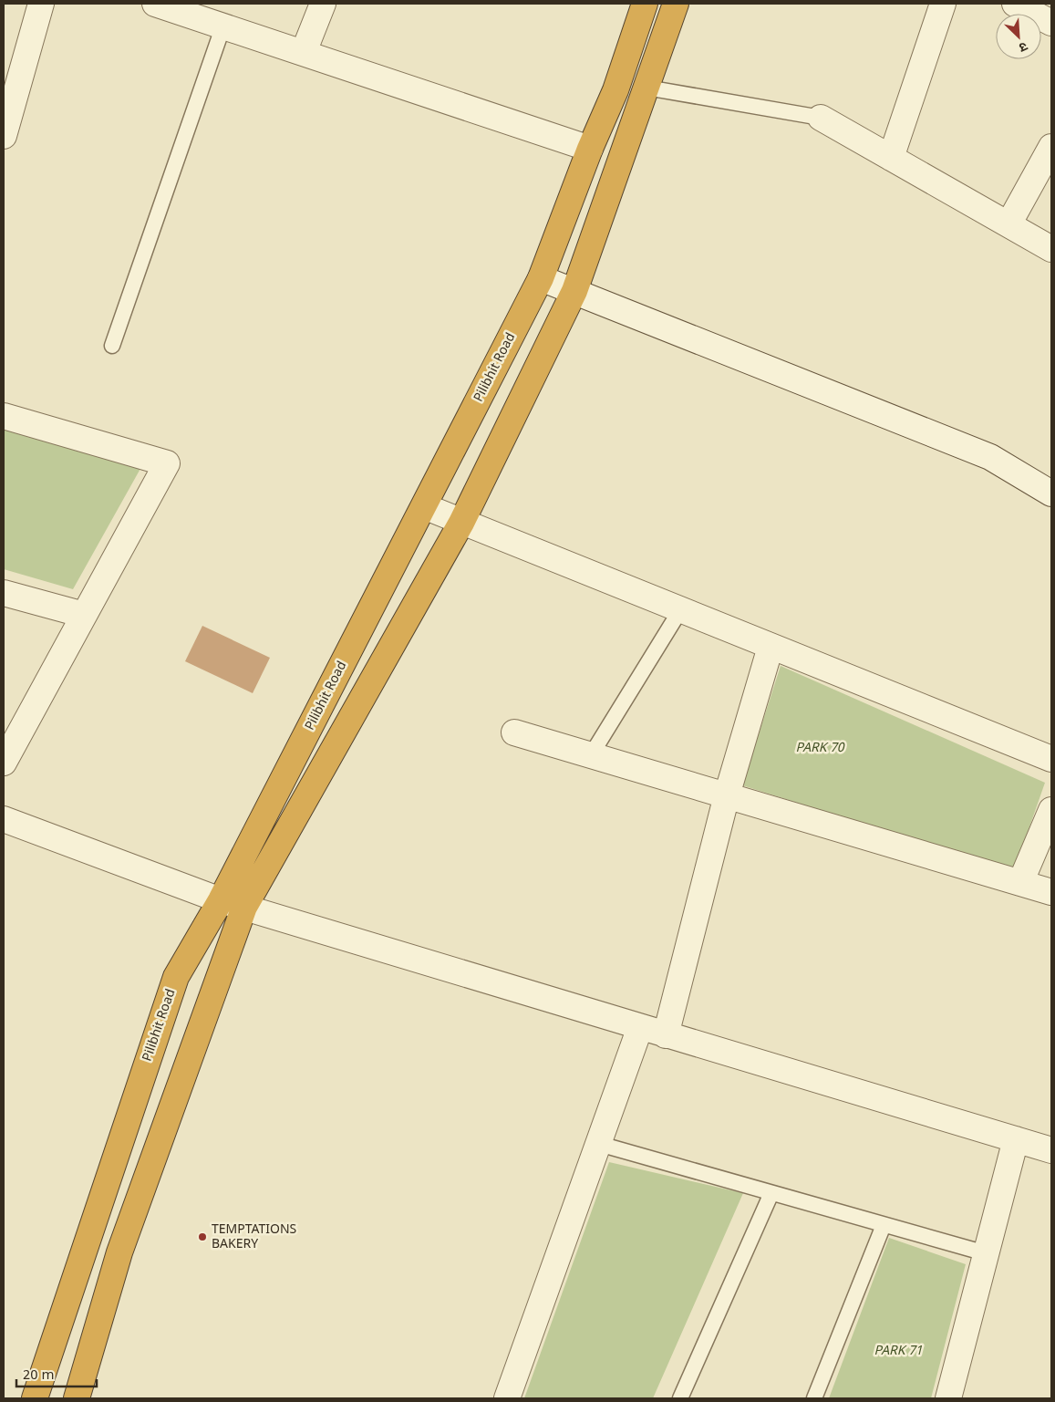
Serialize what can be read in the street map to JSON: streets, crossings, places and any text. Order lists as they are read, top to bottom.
{
  "streets": {
    "highway": ["Pilibhit Road"]
  },
  "parks": ["PARK 70", "PARK 71"],
  "places": ["TEMPTATIONS BAKERY"],
  "scale_bar": "20 m",
  "north": "bottom right"
}
